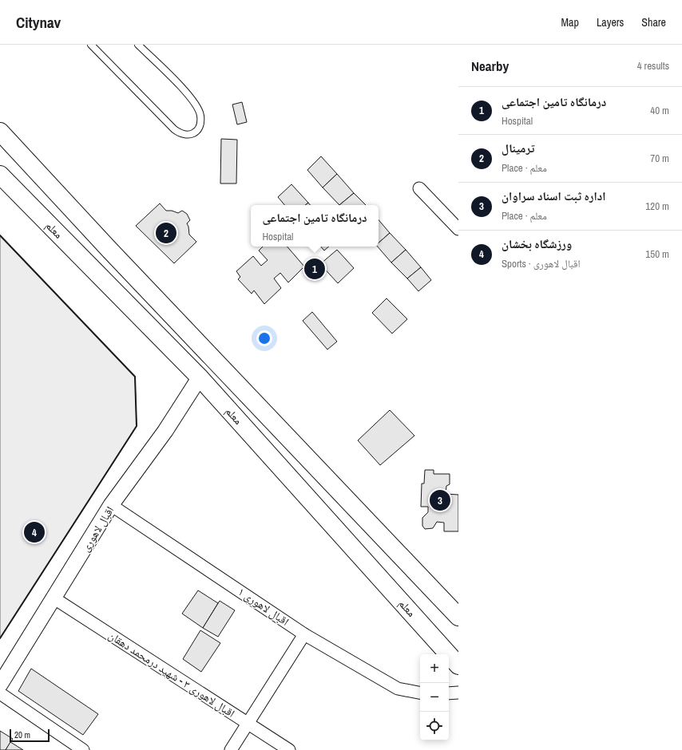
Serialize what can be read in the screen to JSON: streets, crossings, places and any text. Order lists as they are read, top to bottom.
{
  "streets": {
    "main road": ["معلم"],
    "street": ["اقبال لاهوری", "اقبال لاهوری ۱", "اقبال لاهوری ۳ - شهید درمحمد دهقان"]
  },
  "crossings": [
    ["معلم", "اقبال لاهوری"],
    ["اقبال لاهوری", "اقبال لاهوری ۱"],
    ["اقبال لاهوری", "اقبال لاهوری ۳ - شهید درمحمد دهقان"]
  ],
  "scale_bar": "20 m",
  "page": {
    "header": "Citynav",
    "nav": ["Map", "Layers", "Share"],
    "heading": ["Nearby", "4 results"],
    "list": [
      {
        "mark": "1",
        "name": "درمانگاه تامین اجتماعی",
        "note": "Hospital",
        "value": "40 m"
      },
      {
        "mark": "2",
        "name": "ترمینال",
        "note": "Place · معلم",
        "value": "70 m"
      },
      {
        "mark": "3",
        "name": "اداره ثبت اسناد سراوان",
        "note": "Place · معلم",
        "value": "120 m"
      },
      {
        "mark": "4",
        "name": "ورزشگاه بخشان",
        "note": "Sports · اقبال لاهوری",
        "value": "150 m"
      }
    ],
    "popup": ["درمانگاه تامین اجتماعی", "Hospital"],
    "pins": [
      "2",
      "1",
      "3",
      "4"
    ],
    "map_buttons": ["+", "−"],
    "scale": "20 m"
  }
}
